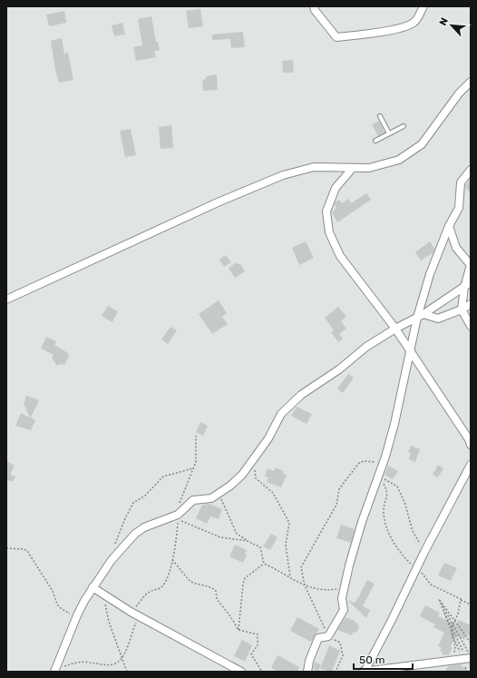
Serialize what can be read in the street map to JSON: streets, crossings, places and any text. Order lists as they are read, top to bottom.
{
  "scale_bar": "50 m",
  "north": "top left"
}
